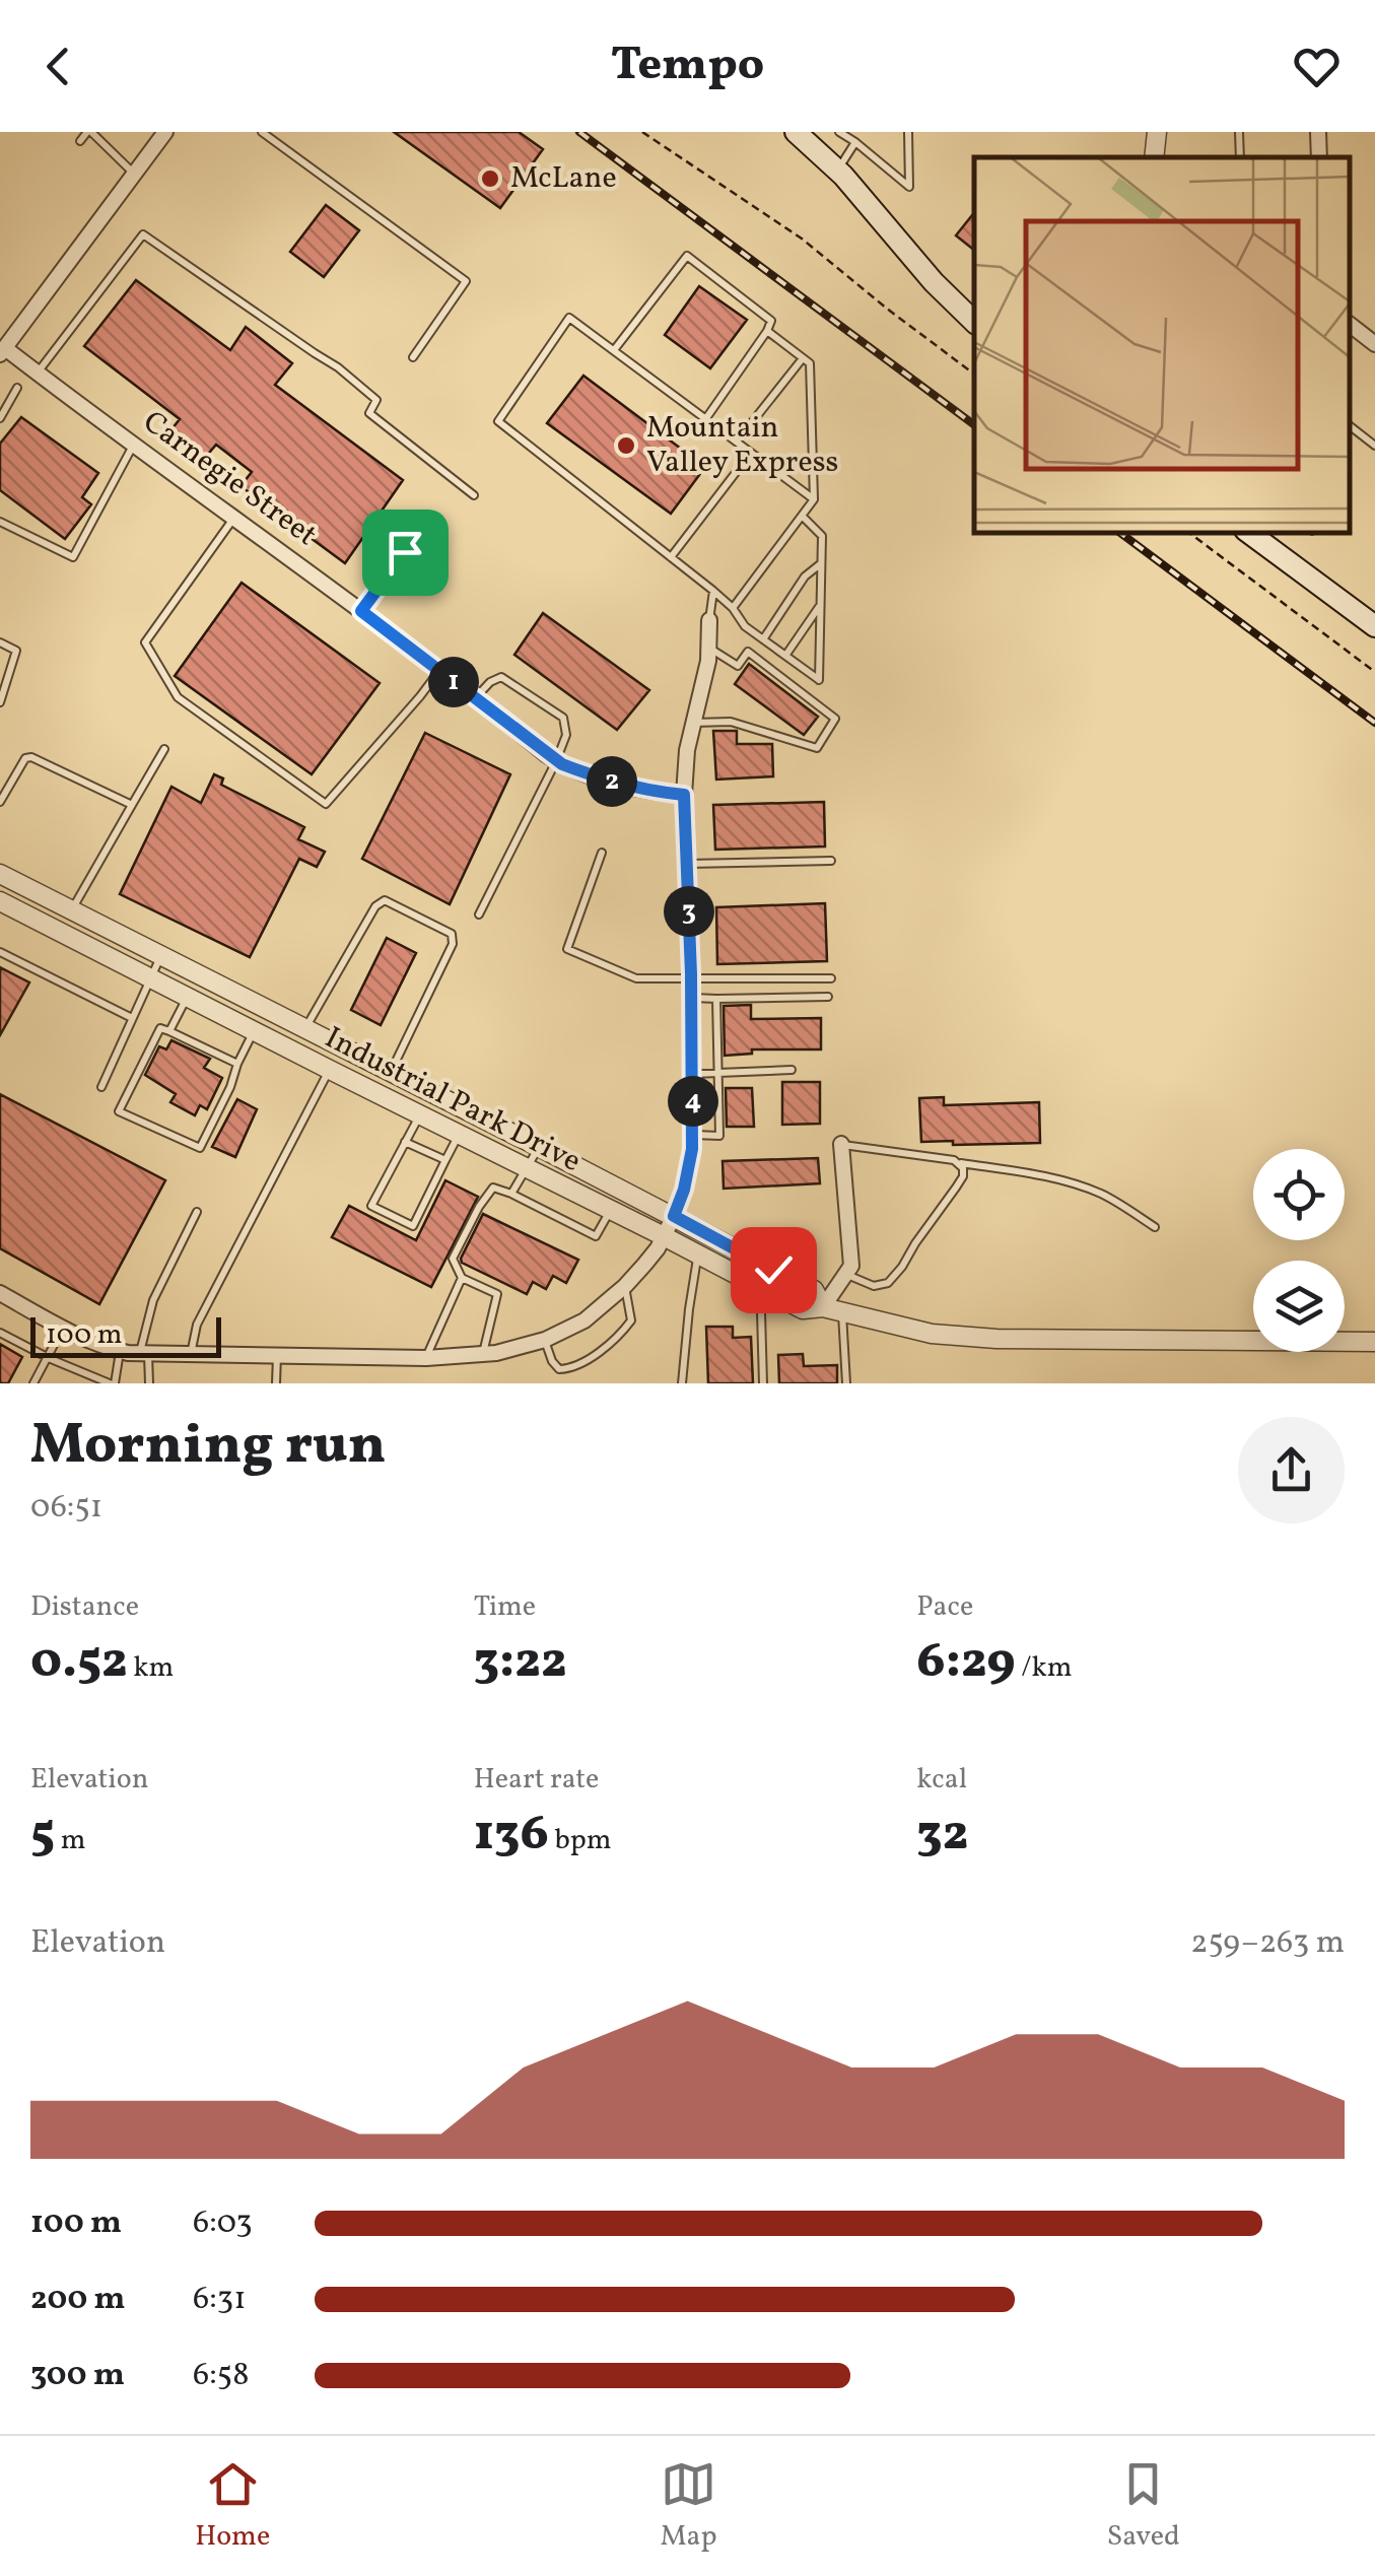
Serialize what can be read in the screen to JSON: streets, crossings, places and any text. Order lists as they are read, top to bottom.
{
  "streets": {
    "street": ["Carnegie Street", "Industrial Park Drive"]
  },
  "places": ["McLane", "Mountain Valley Express"],
  "scale_bar": "100 m",
  "page": {
    "header": "Tempo",
    "pins": [
      "1",
      "2",
      "3",
      "4"
    ],
    "scale": "100 m",
    "heading": ["Morning run", "06:51"],
    "stats": [
      ["Distance", "0.52 km"],
      ["Time", "3:22"],
      ["Pace", "6:29 /km"],
      ["Elevation", "5 m"],
      ["Heart rate", "136 bpm"],
      ["kcal", "32"]
    ],
    "chart": ["Elevation", "259–263 m"],
    "list": [
      {
        "name": "100 m",
        "note": "6:03"
      },
      {
        "name": "200 m",
        "note": "6:31"
      },
      {
        "name": "300 m",
        "note": "6:58"
      }
    ],
    "tabs": ["Home", "Map", "Saved"]
  }
}
